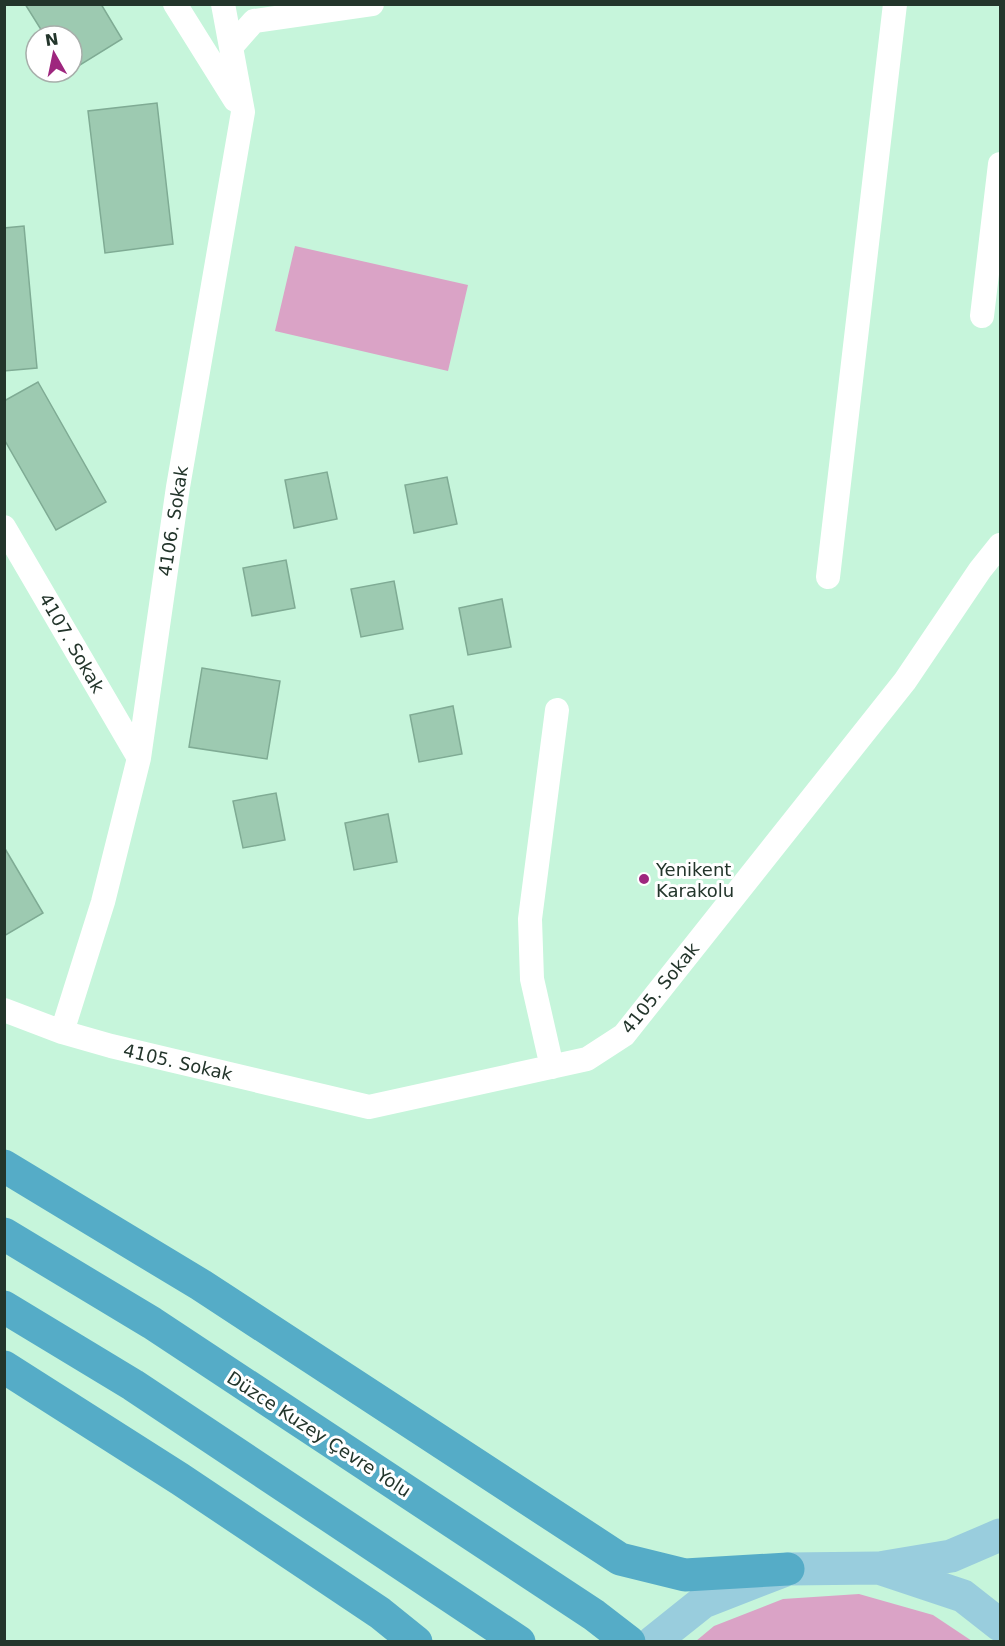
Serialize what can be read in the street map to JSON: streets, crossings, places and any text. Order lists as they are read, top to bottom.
{
  "streets": {
    "highway": ["Düzce Kuzey Çevre Yolu"],
    "street": ["4106. Sokak", "4107. Sokak", "4105. Sokak"]
  },
  "crossings": [
    ["4106. Sokak", "4107. Sokak"],
    ["4106. Sokak", "4105. Sokak"]
  ],
  "places": ["Yenikent Karakolu"],
  "north": "top"
}
